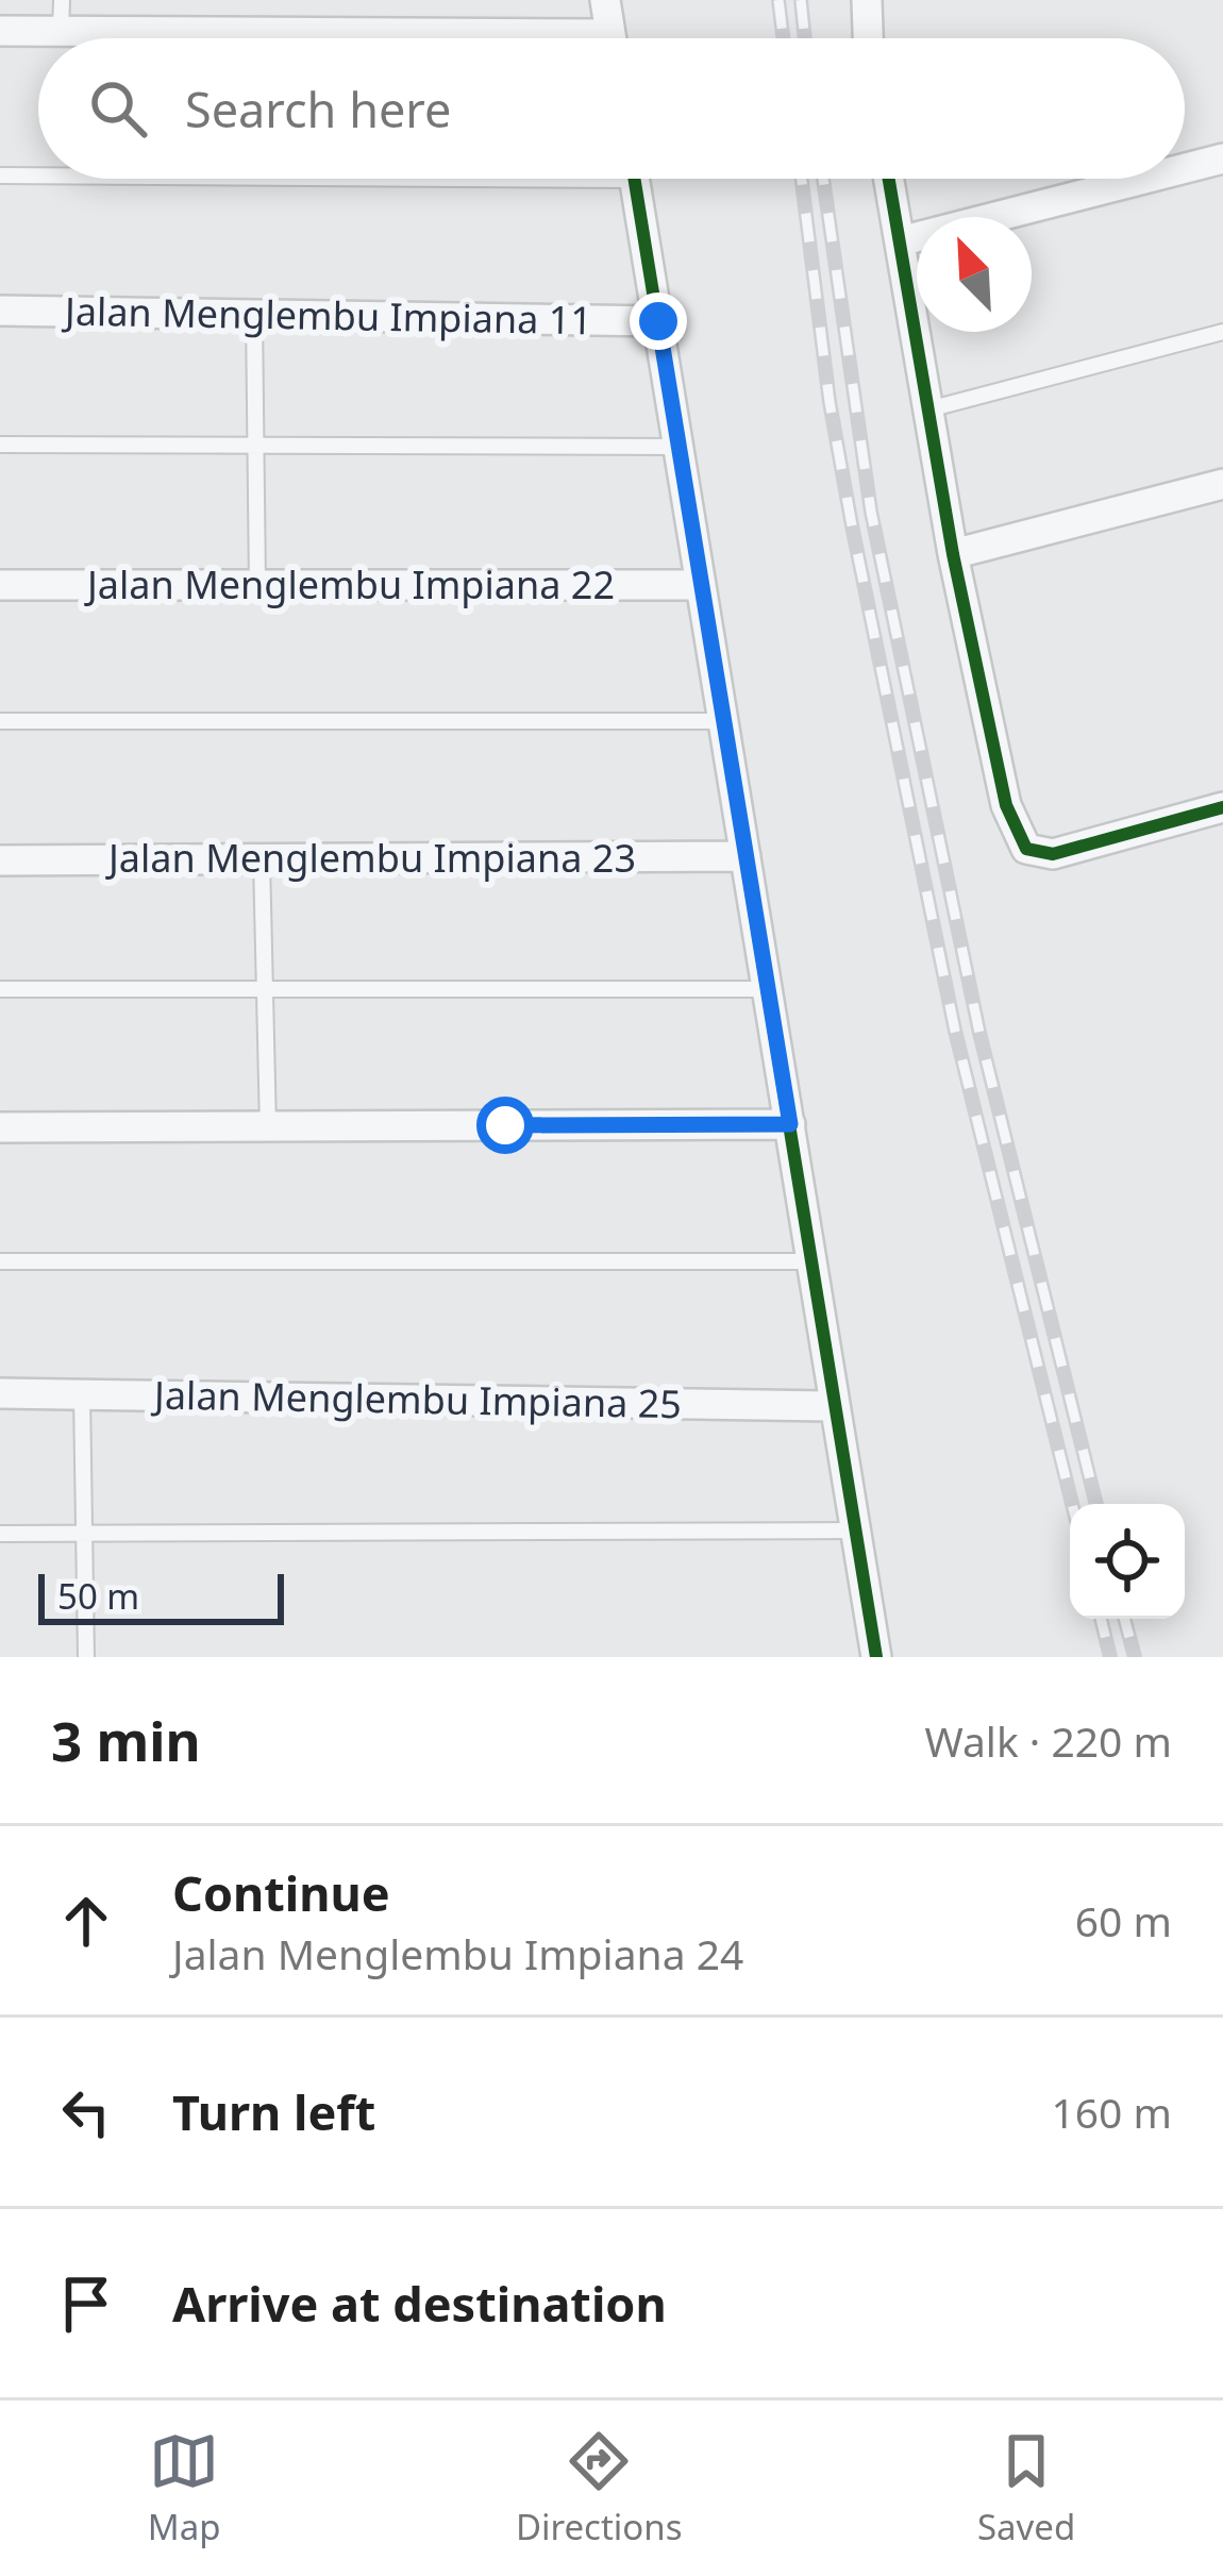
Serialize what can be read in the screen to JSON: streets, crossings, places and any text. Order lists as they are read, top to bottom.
{
  "streets": {
    "street": [
      "Jalan Menglembu Impiana 11",
      "Jalan Menglembu Impiana 22",
      "Jalan Menglembu Impiana 23",
      "Jalan Menglembu Impiana 25"
    ]
  },
  "scale_bar": "50 m",
  "north": "top left",
  "page": {
    "search": "Search here",
    "scale": "50 m",
    "heading": ["3 min", "Walk · 220 m"],
    "list": [
      ["Continue", "Jalan Menglembu Impiana 24", "60 m"],
      ["Turn left", "160 m"],
      "Arrive at destination"
    ],
    "nav": ["Map", "Directions", "Saved"]
  }
}
